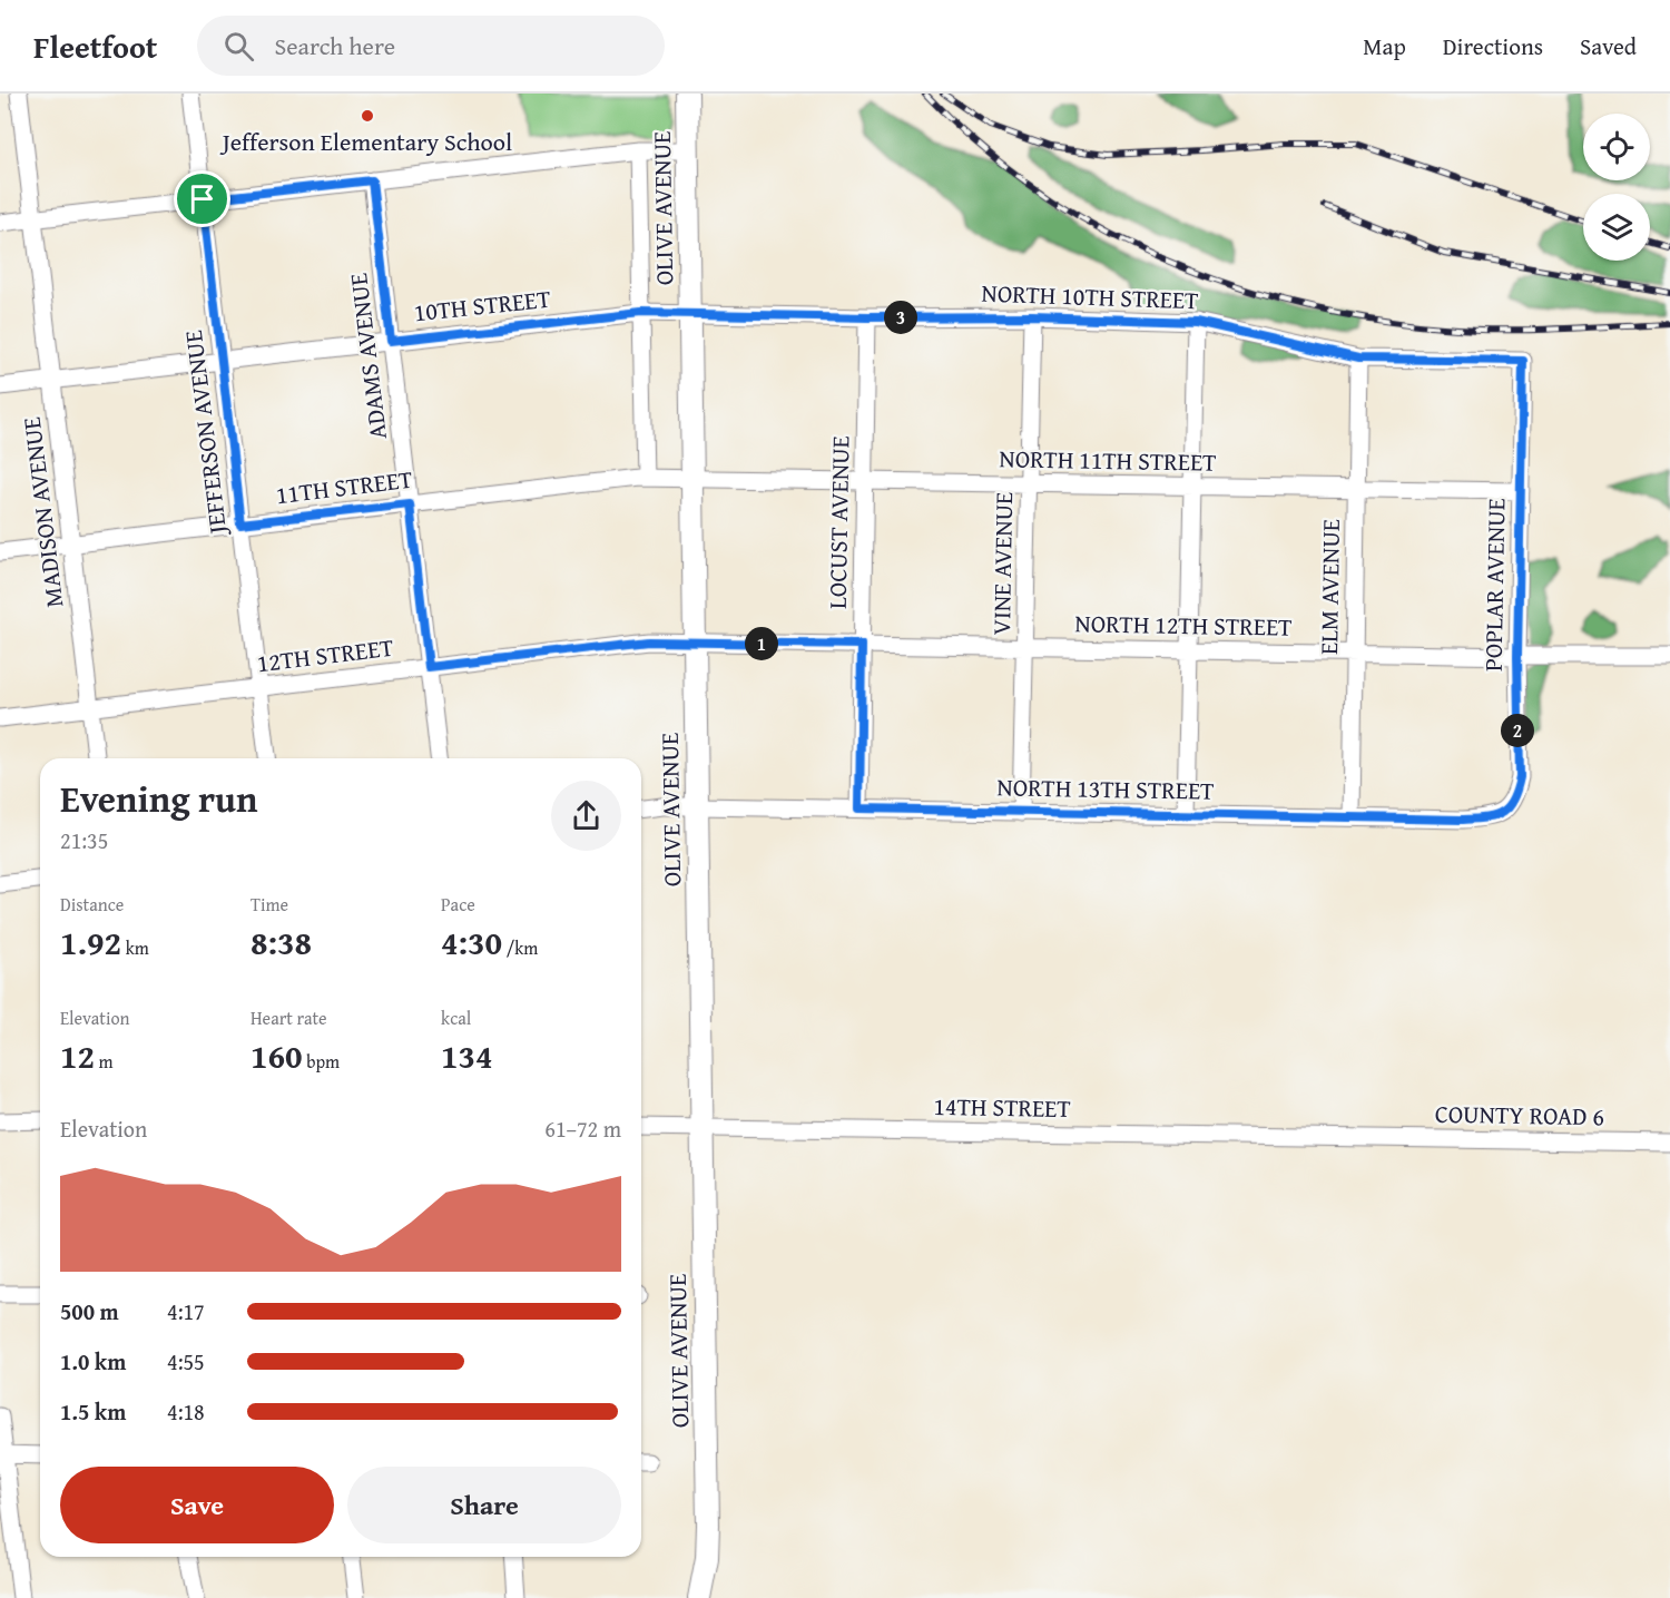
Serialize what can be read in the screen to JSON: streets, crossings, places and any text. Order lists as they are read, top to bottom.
{
  "streets": {
    "main road": ["OLIVE AVENUE"],
    "street": [
      "NORTH 10TH STREET",
      "10TH STREET",
      "ADAMS AVENUE",
      "JEFFERSON AVENUE",
      "NORTH 11TH STREET",
      "11TH STREET",
      "MADISON AVENUE",
      "LOCUST AVENUE",
      "VINE AVENUE",
      "POPLAR AVENUE",
      "ELM AVENUE",
      "NORTH 12TH STREET",
      "12TH STREET",
      "NORTH 13TH STREET",
      "14TH STREET",
      "COUNTY ROAD 6"
    ]
  },
  "crossings": [
    ["OLIVE AVENUE", "NORTH 10TH STREET"],
    ["OLIVE AVENUE", "10TH STREET"],
    ["OLIVE AVENUE", "NORTH 11TH STREET"],
    ["OLIVE AVENUE", "11TH STREET"],
    ["OLIVE AVENUE", "NORTH 12TH STREET"],
    ["OLIVE AVENUE", "12TH STREET"],
    ["OLIVE AVENUE", "NORTH 13TH STREET"],
    ["OLIVE AVENUE", "14TH STREET"],
    ["NORTH 10TH STREET", "10TH STREET"],
    ["NORTH 10TH STREET", "LOCUST AVENUE"],
    ["NORTH 10TH STREET", "VINE AVENUE"],
    ["NORTH 10TH STREET", "POPLAR AVENUE"],
    ["NORTH 10TH STREET", "ELM AVENUE"],
    ["10TH STREET", "ADAMS AVENUE"],
    ["10TH STREET", "JEFFERSON AVENUE"],
    ["10TH STREET", "MADISON AVENUE"],
    ["ADAMS AVENUE", "11TH STREET"],
    ["ADAMS AVENUE", "12TH STREET"],
    ["JEFFERSON AVENUE", "11TH STREET"],
    ["JEFFERSON AVENUE", "12TH STREET"],
    ["NORTH 11TH STREET", "11TH STREET"],
    ["NORTH 11TH STREET", "LOCUST AVENUE"],
    ["NORTH 11TH STREET", "VINE AVENUE"],
    ["NORTH 11TH STREET", "POPLAR AVENUE"],
    ["NORTH 11TH STREET", "ELM AVENUE"],
    ["11TH STREET", "MADISON AVENUE"],
    ["MADISON AVENUE", "12TH STREET"],
    ["LOCUST AVENUE", "NORTH 12TH STREET"],
    ["LOCUST AVENUE", "NORTH 13TH STREET"],
    ["VINE AVENUE", "NORTH 12TH STREET"],
    ["VINE AVENUE", "NORTH 13TH STREET"],
    ["POPLAR AVENUE", "NORTH 12TH STREET"],
    ["POPLAR AVENUE", "NORTH 13TH STREET"],
    ["ELM AVENUE", "NORTH 12TH STREET"],
    ["ELM AVENUE", "NORTH 13TH STREET"],
    ["NORTH 12TH STREET", "12TH STREET"],
    ["14TH STREET", "COUNTY ROAD 6"]
  ],
  "places": ["Jefferson Elementary School"],
  "page": {
    "header": "Fleetfoot",
    "search": "Search here",
    "nav": ["Map", "Directions", "Saved"],
    "pins": ["3", "1", "2"],
    "heading": ["Evening run", "21:35"],
    "stats": [
      ["Distance", "1.92 km"],
      ["Time", "8:38"],
      ["Pace", "4:30 /km"],
      ["Elevation", "12 m"],
      ["Heart rate", "160 bpm"],
      ["kcal", "134"]
    ],
    "chart": ["Elevation", "61–72 m"],
    "list": [
      {
        "name": "500 m",
        "note": "4:17"
      },
      {
        "name": "1.0 km",
        "note": "4:55"
      },
      {
        "name": "1.5 km",
        "note": "4:18"
      }
    ],
    "buttons": ["Save", "Share"]
  }
}
